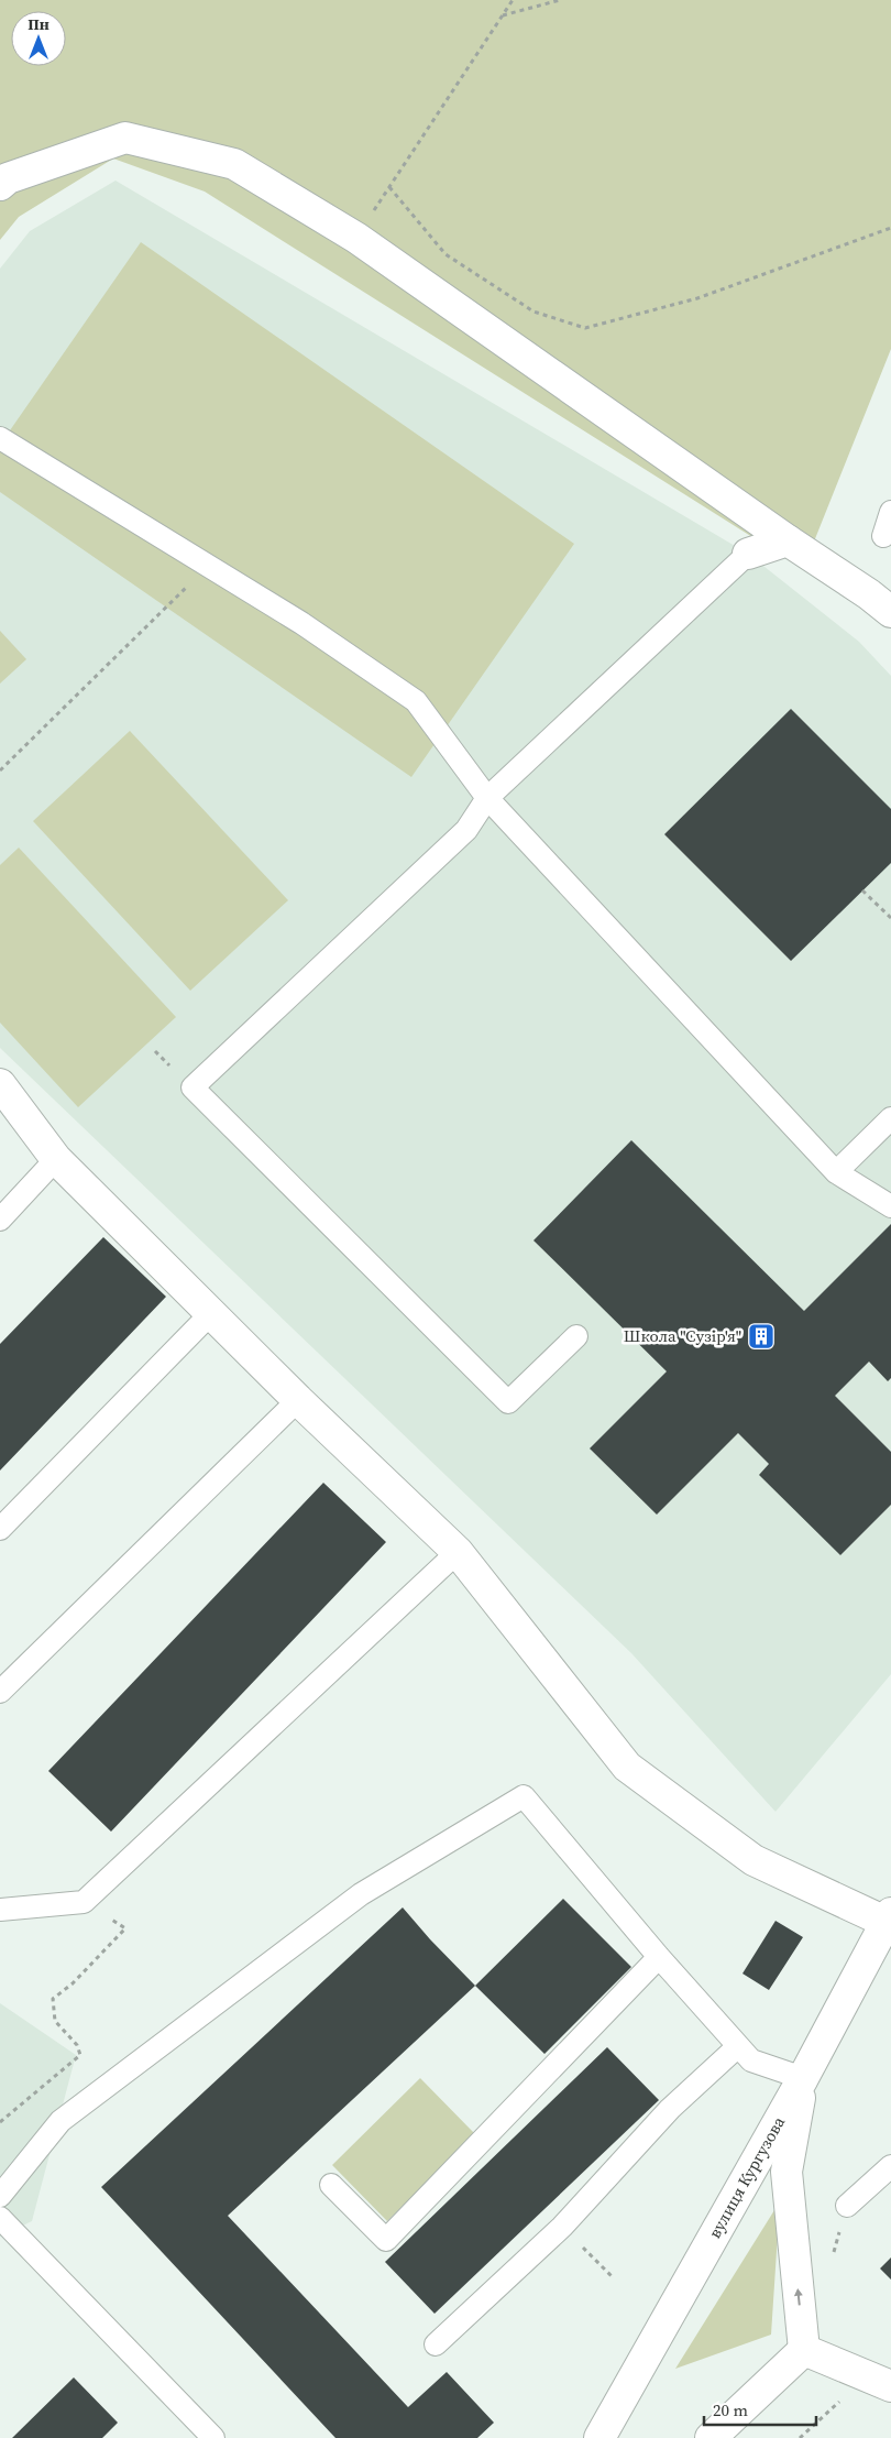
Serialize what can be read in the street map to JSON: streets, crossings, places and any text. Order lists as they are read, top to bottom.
{
  "streets": {
    "street": ["вулиця Кургузова"]
  },
  "places": {
    "building": ["Школа \"Сузір'я\""]
  },
  "scale_bar": "20 m",
  "north": "top"
}
